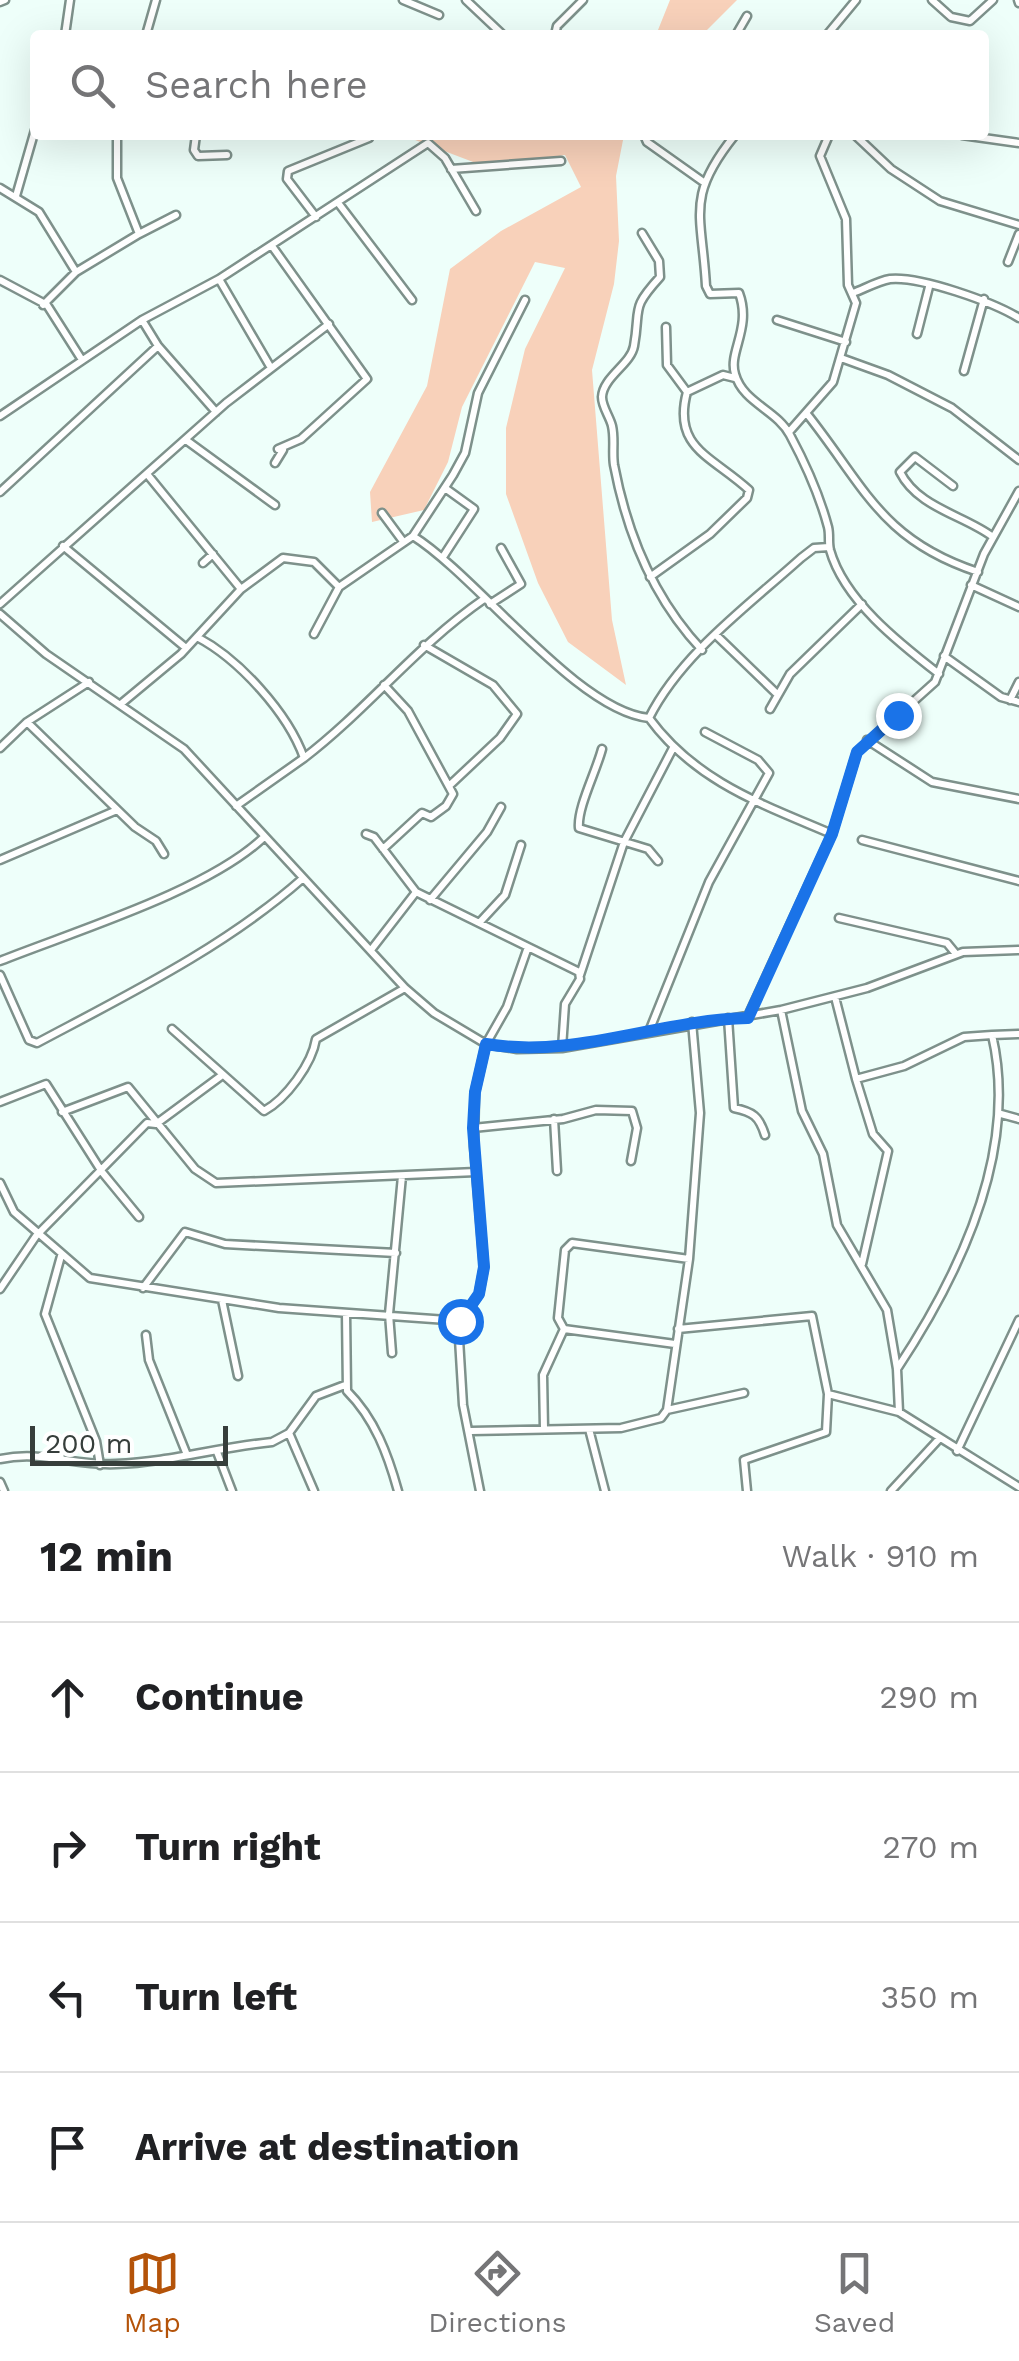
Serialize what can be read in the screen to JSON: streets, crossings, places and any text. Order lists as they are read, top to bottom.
{
  "scale_bar": "200 m",
  "page": {
    "search": "Search here",
    "scale": "200 m",
    "heading": ["12 min", "Walk · 910 m"],
    "list": [
      ["Continue", "290 m"],
      ["Turn right", "270 m"],
      ["Turn left", "350 m"],
      "Arrive at destination"
    ],
    "nav": ["Map", "Directions", "Saved"]
  }
}
